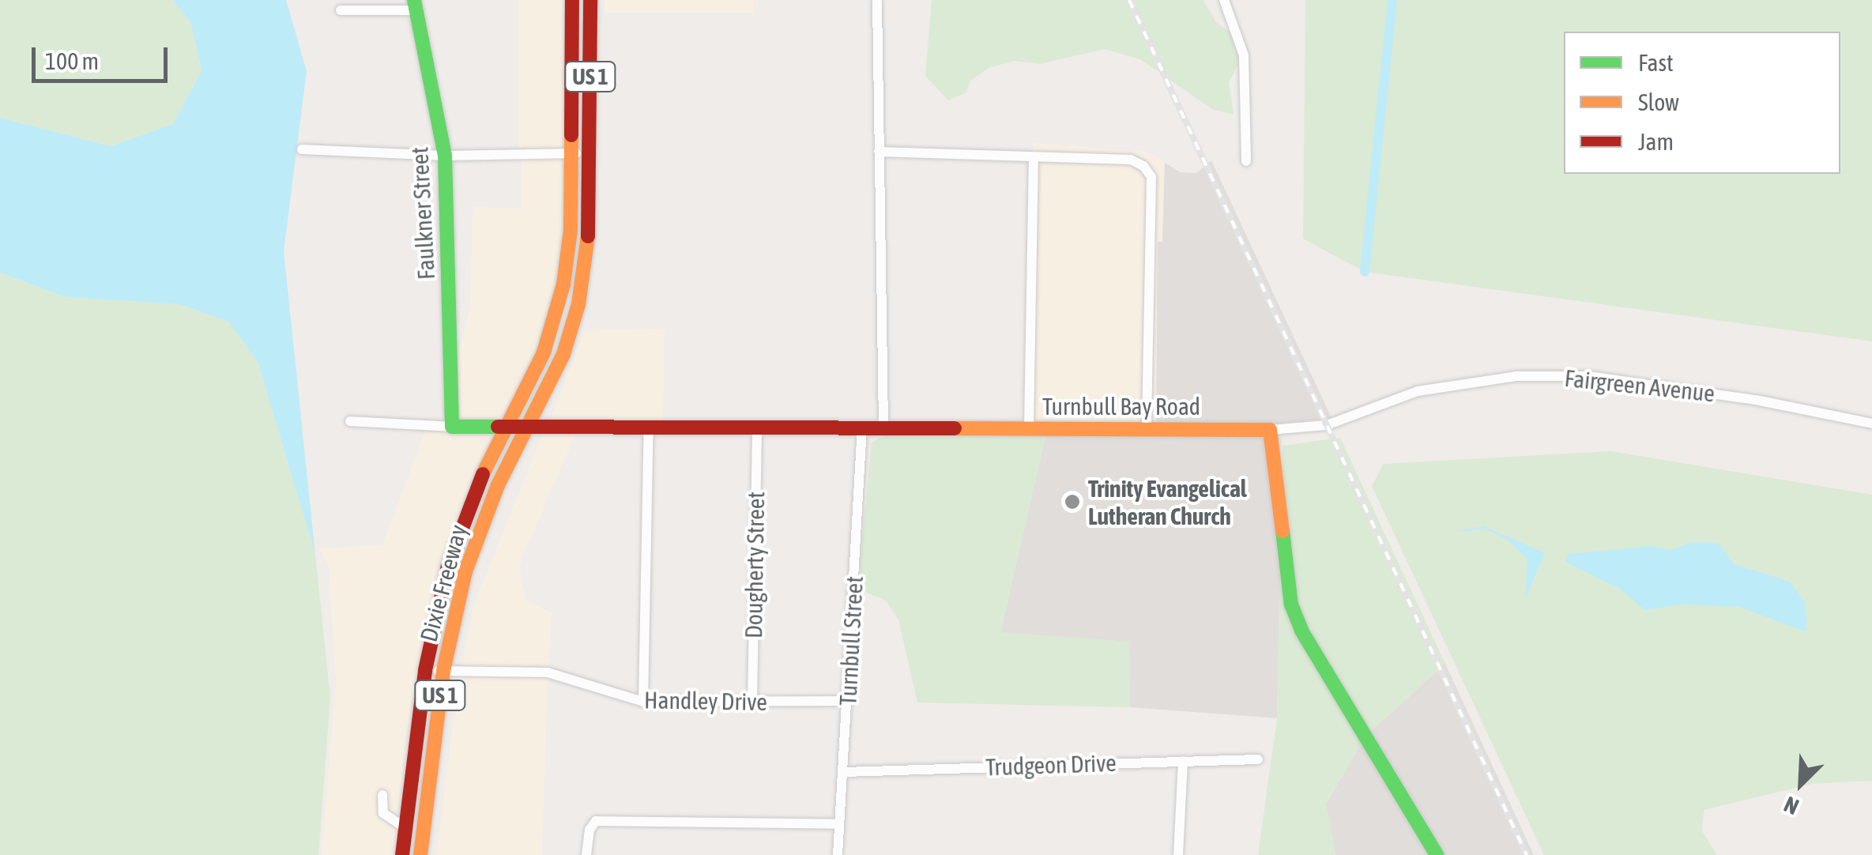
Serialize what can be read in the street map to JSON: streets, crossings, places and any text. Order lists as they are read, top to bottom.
{
  "streets": {
    "main road": [
      "US 1",
      "Faulkner Street",
      "Turnbull Bay Road",
      "Dixie Freeway"
    ],
    "street": [
      "Fairgreen Avenue",
      "Dougherty Street",
      "Turnbull Street",
      "Handley Drive",
      "Trudgeon Drive"
    ]
  },
  "crossings": [
    ["US 1", "Turnbull Bay Road"],
    ["US 1", "Dixie Freeway"],
    ["Faulkner Street", "Turnbull Bay Road"],
    ["Fairgreen Avenue", "Turnbull Bay Road"],
    ["Turnbull Bay Road", "Dougherty Street"],
    ["Turnbull Bay Road", "Dixie Freeway"],
    ["Turnbull Bay Road", "Turnbull Street"],
    ["Dougherty Street", "Handley Drive"],
    ["Dixie Freeway", "Handley Drive"],
    ["Turnbull Street", "Handley Drive"],
    ["Turnbull Street", "Trudgeon Drive"]
  ],
  "places": ["Trinity Evangelical Lutheran Church"],
  "legend": ["Fast", "Slow", "Jam"],
  "scale_bar": "100 m",
  "north": "bottom left"
}
